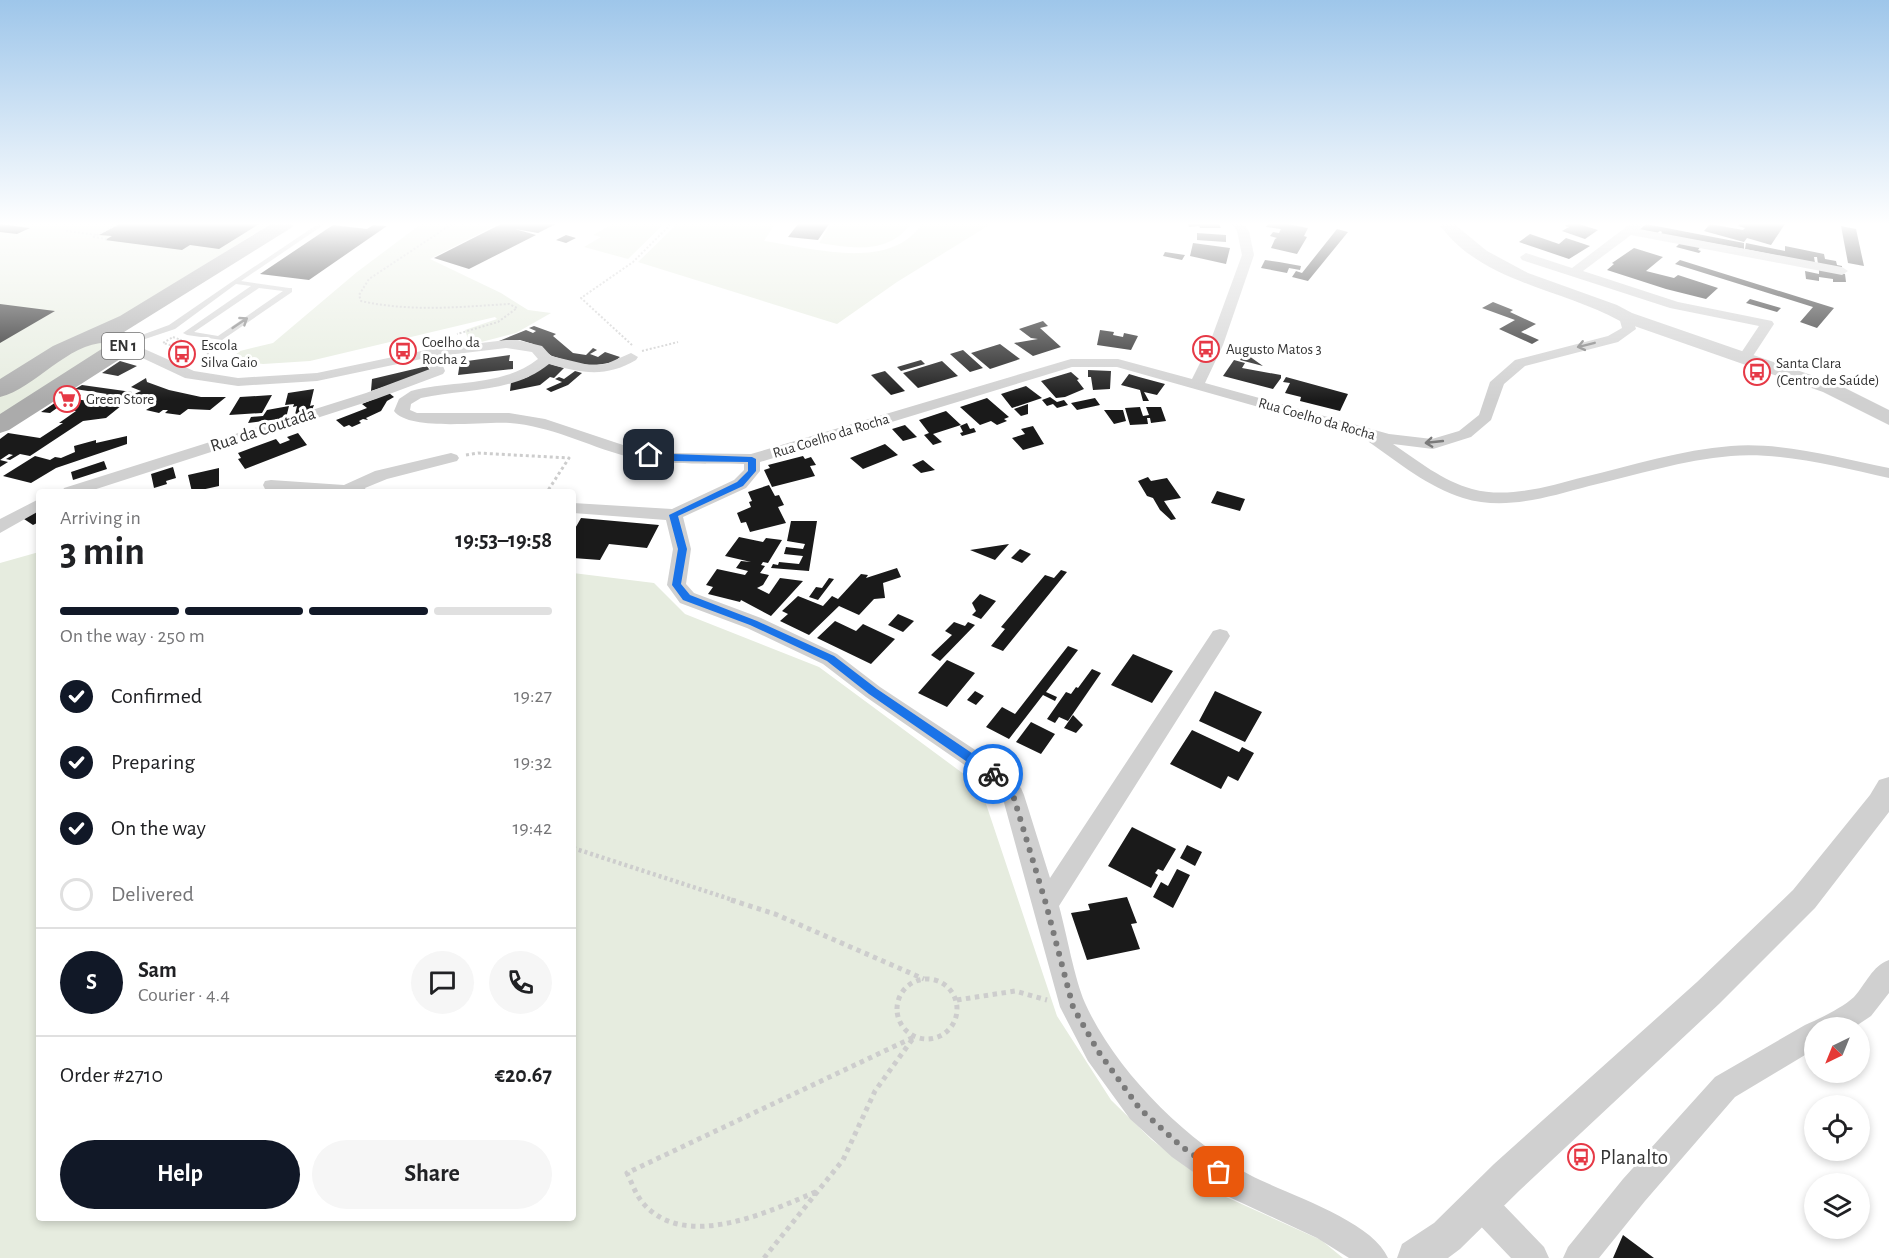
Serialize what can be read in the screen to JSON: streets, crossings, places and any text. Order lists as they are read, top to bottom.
{
  "streets": {
    "main road": ["EN 1"],
    "street": ["Rua Coelho da Rocha", "Rua da Coutada"]
  },
  "places": {
    "bus stop": [
      "Augusto Matos 3",
      "Coelho da Rocha 2",
      "Escola Silva Gaio",
      "Santa Clara (Centro de Saúde)",
      "Planalto"
    ],
    "supermarket": ["Green Store"]
  },
  "north": "bottom left",
  "page": {
    "heading": ["3 min", "Arriving in", "19:53–19:58"],
    "panel": [
      "Sam",
      "Courier · 4.4",
      "Order #2710",
      "€20.67"
    ],
    "bar": "On the way · 250 m",
    "list": [
      ["Confirmed", "19:27"],
      ["Preparing", "19:32"],
      ["On the way", "19:42"],
      "Delivered"
    ],
    "round": "S",
    "buttons": ["Help", "Share"]
  }
}
